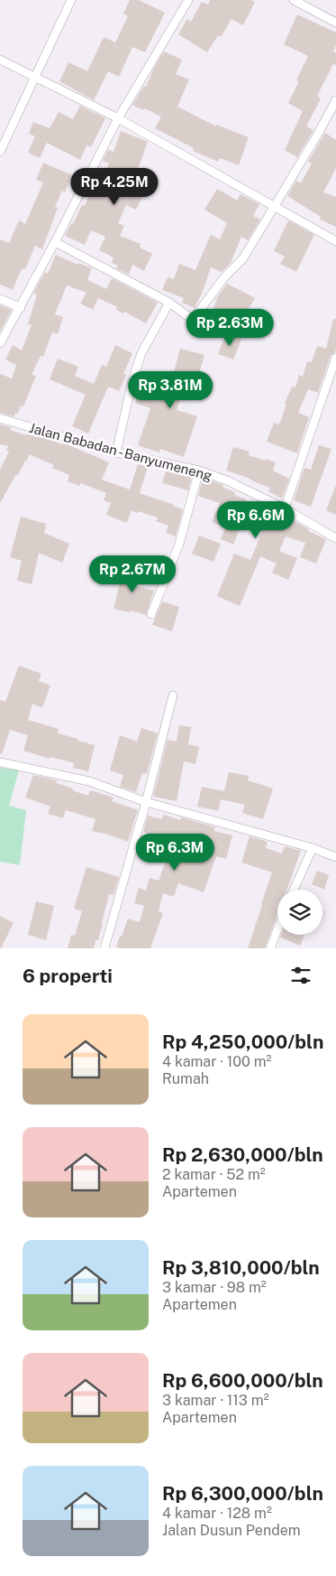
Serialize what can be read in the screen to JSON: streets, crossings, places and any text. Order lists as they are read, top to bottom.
{
  "streets": {
    "street": ["Jalan Babadan - Banyumeneng"]
  },
  "page": {
    "price": [
      "Rp 4.25M",
      "Rp 2.63M",
      "Rp 3.81M",
      "Rp 6.6M",
      "Rp 2.67M",
      "Rp 6.3M"
    ],
    "heading": "6 properti",
    "list": [
      {
        "name": "Rp 4,250,000/bln",
        "note": "4 kamar · 100 m² · Rumah"
      },
      {
        "name": "Rp 2,630,000/bln",
        "note": "2 kamar · 52 m² · Apartemen"
      },
      {
        "name": "Rp 3,810,000/bln",
        "note": "3 kamar · 98 m² · Apartemen"
      },
      {
        "name": "Rp 6,600,000/bln",
        "note": "3 kamar · 113 m² · Apartemen"
      },
      {
        "name": "Rp 6,300,000/bln",
        "note": "4 kamar · 128 m² · Jalan Dusun Pendem"
      }
    ]
  }
}
